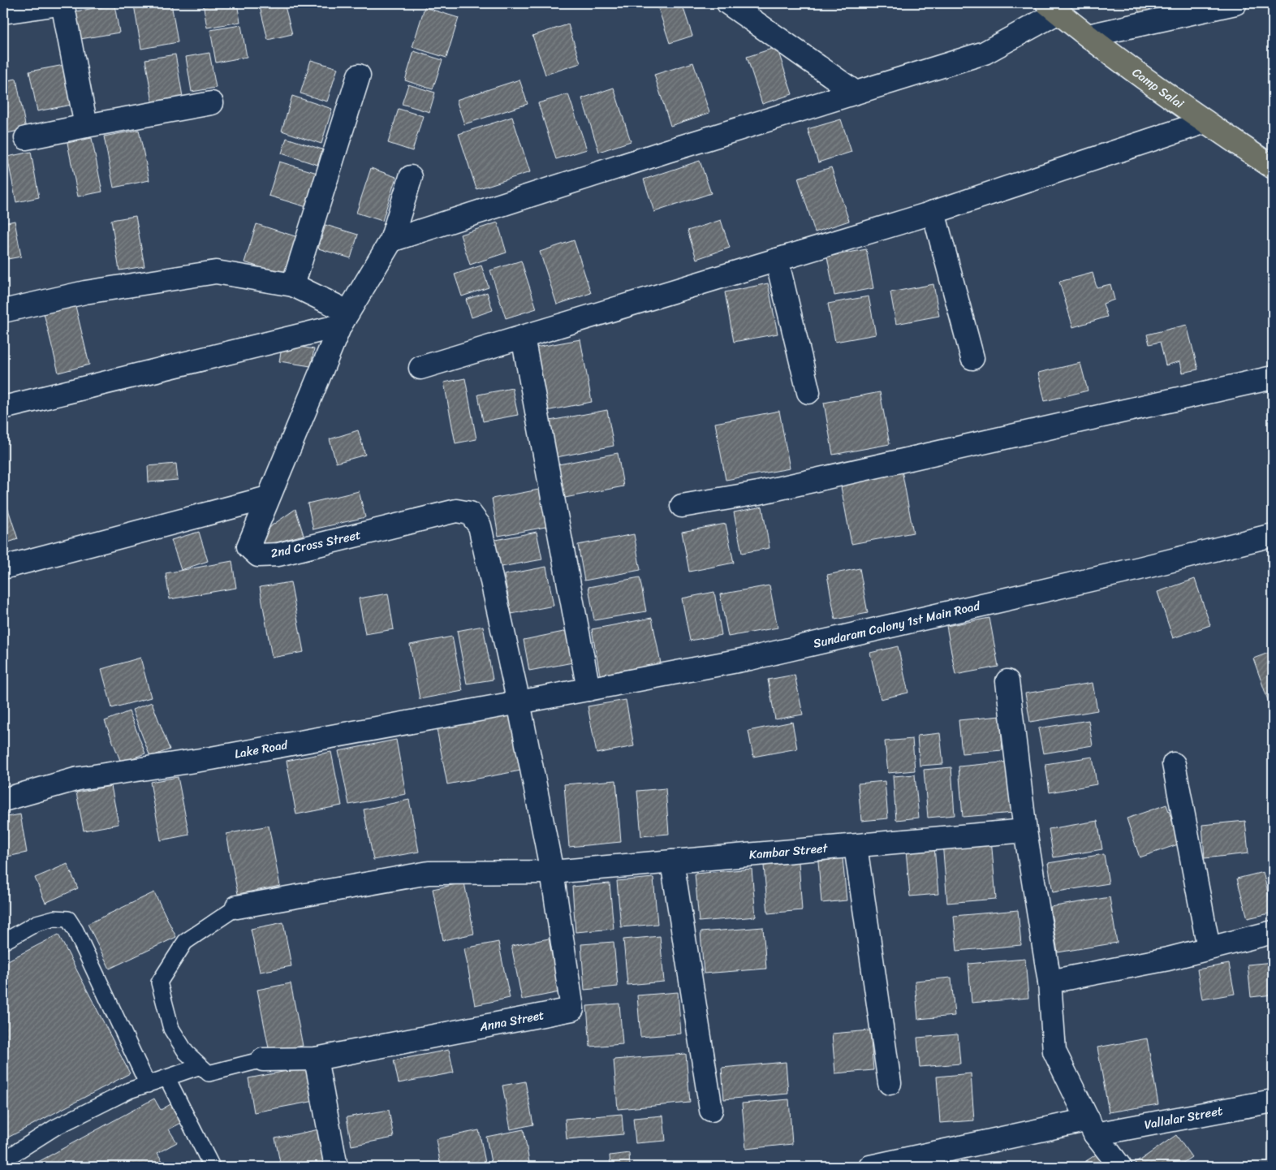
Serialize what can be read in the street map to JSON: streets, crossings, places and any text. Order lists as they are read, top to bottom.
{
  "streets": {
    "main road": ["Camp Salai"],
    "street": [
      "2nd Cross Street",
      "Sundaram Colony 1st Main Road",
      "Lake Road",
      "Kambar Street",
      "Anna Street",
      "Vallalar Street"
    ]
  },
  "crossings": [
    ["2nd Cross Street", "Sundaram Colony 1st Main Road"],
    ["2nd Cross Street", "Lake Road"],
    ["Sundaram Colony 1st Main Road", "Lake Road"],
    ["Kambar Street", "Anna Street"]
  ]
}
